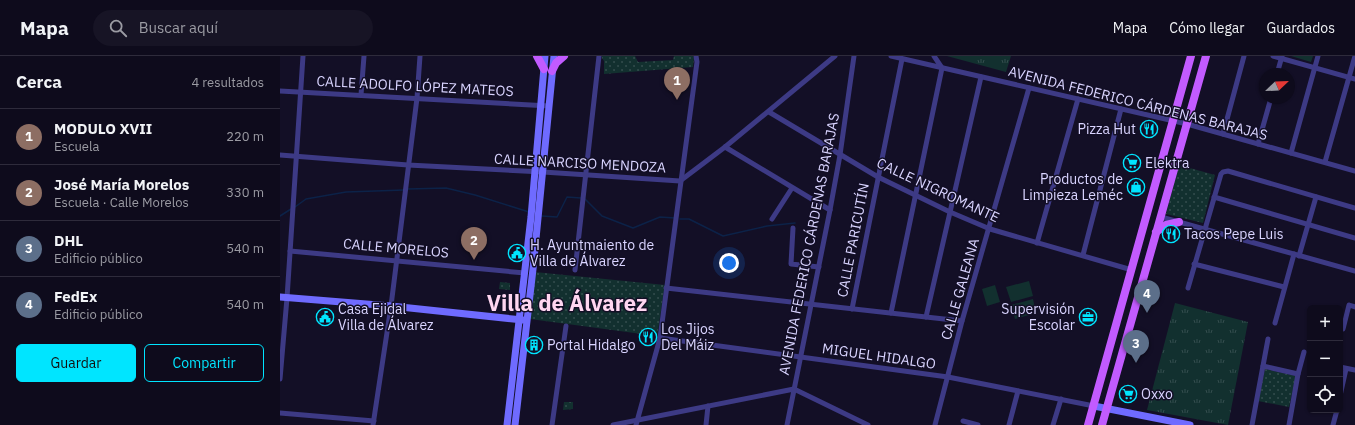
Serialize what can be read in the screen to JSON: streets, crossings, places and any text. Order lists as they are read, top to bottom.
{
  "streets": {
    "street": [
      "CALLE ADOLFO LÓPEZ MATEOS",
      "AVENIDA FEDERICO CÁRDENAS BARAJAS",
      "CALLE NARCISO MENDOZA",
      "CALLE NIGROMANTE",
      "CALLE PARICUTÍN",
      "CALLE MORELOS",
      "CALLE GALEANA",
      "MIGUEL HIDALGO"
    ]
  },
  "crossings": [
    ["AVENIDA FEDERICO CÁRDENAS BARAJAS", "CALLE NIGROMANTE"],
    ["AVENIDA FEDERICO CÁRDENAS BARAJAS", "CALLE PARICUTÍN"],
    ["AVENIDA FEDERICO CÁRDENAS BARAJAS", "CALLE GALEANA"],
    ["AVENIDA FEDERICO CÁRDENAS BARAJAS", "MIGUEL HIDALGO"],
    ["CALLE NARCISO MENDOZA", "CALLE NIGROMANTE"],
    ["CALLE NIGROMANTE", "CALLE PARICUTÍN"],
    ["CALLE NIGROMANTE", "CALLE GALEANA"],
    ["CALLE GALEANA", "MIGUEL HIDALGO"]
  ],
  "districts": ["Villa de Álvarez"],
  "places": {
    "restaurant": ["Pizza Hut", "Tacos Pepe Luis", "Los Jijos Del Máiz"],
    "supermarket": ["Elektra", "Oxxo"],
    "shop": ["Productos de Limpieza Leméc"],
    "public building": ["H. Ayuntmaiento de Villa de Álvarez", "Casa Ejidal Villa de Álvarez"],
    "office": ["Supervisión Escolar"],
    "building": ["Portal Hidalgo"]
  },
  "north": "top right",
  "page": {
    "header": "Mapa",
    "search": "Buscar aquí",
    "nav": ["Mapa", "Cómo llegar", "Guardados"],
    "heading": ["Cerca", "4 resultados"],
    "pins": [
      "1",
      "2",
      "4",
      "3"
    ],
    "list": [
      {
        "mark": "1",
        "name": "MODULO XVII",
        "note": "Escuela",
        "value": "220 m"
      },
      {
        "mark": "2",
        "name": "José María Morelos",
        "note": "Escuela · Calle Morelos",
        "value": "330 m"
      },
      {
        "mark": "3",
        "name": "DHL",
        "note": "Edificio público",
        "value": "540 m"
      },
      {
        "mark": "4",
        "name": "FedEx",
        "note": "Edificio público",
        "value": "540 m"
      }
    ],
    "map_buttons": ["+", "−"],
    "buttons": ["Guardar", "Compartir"]
  }
}
